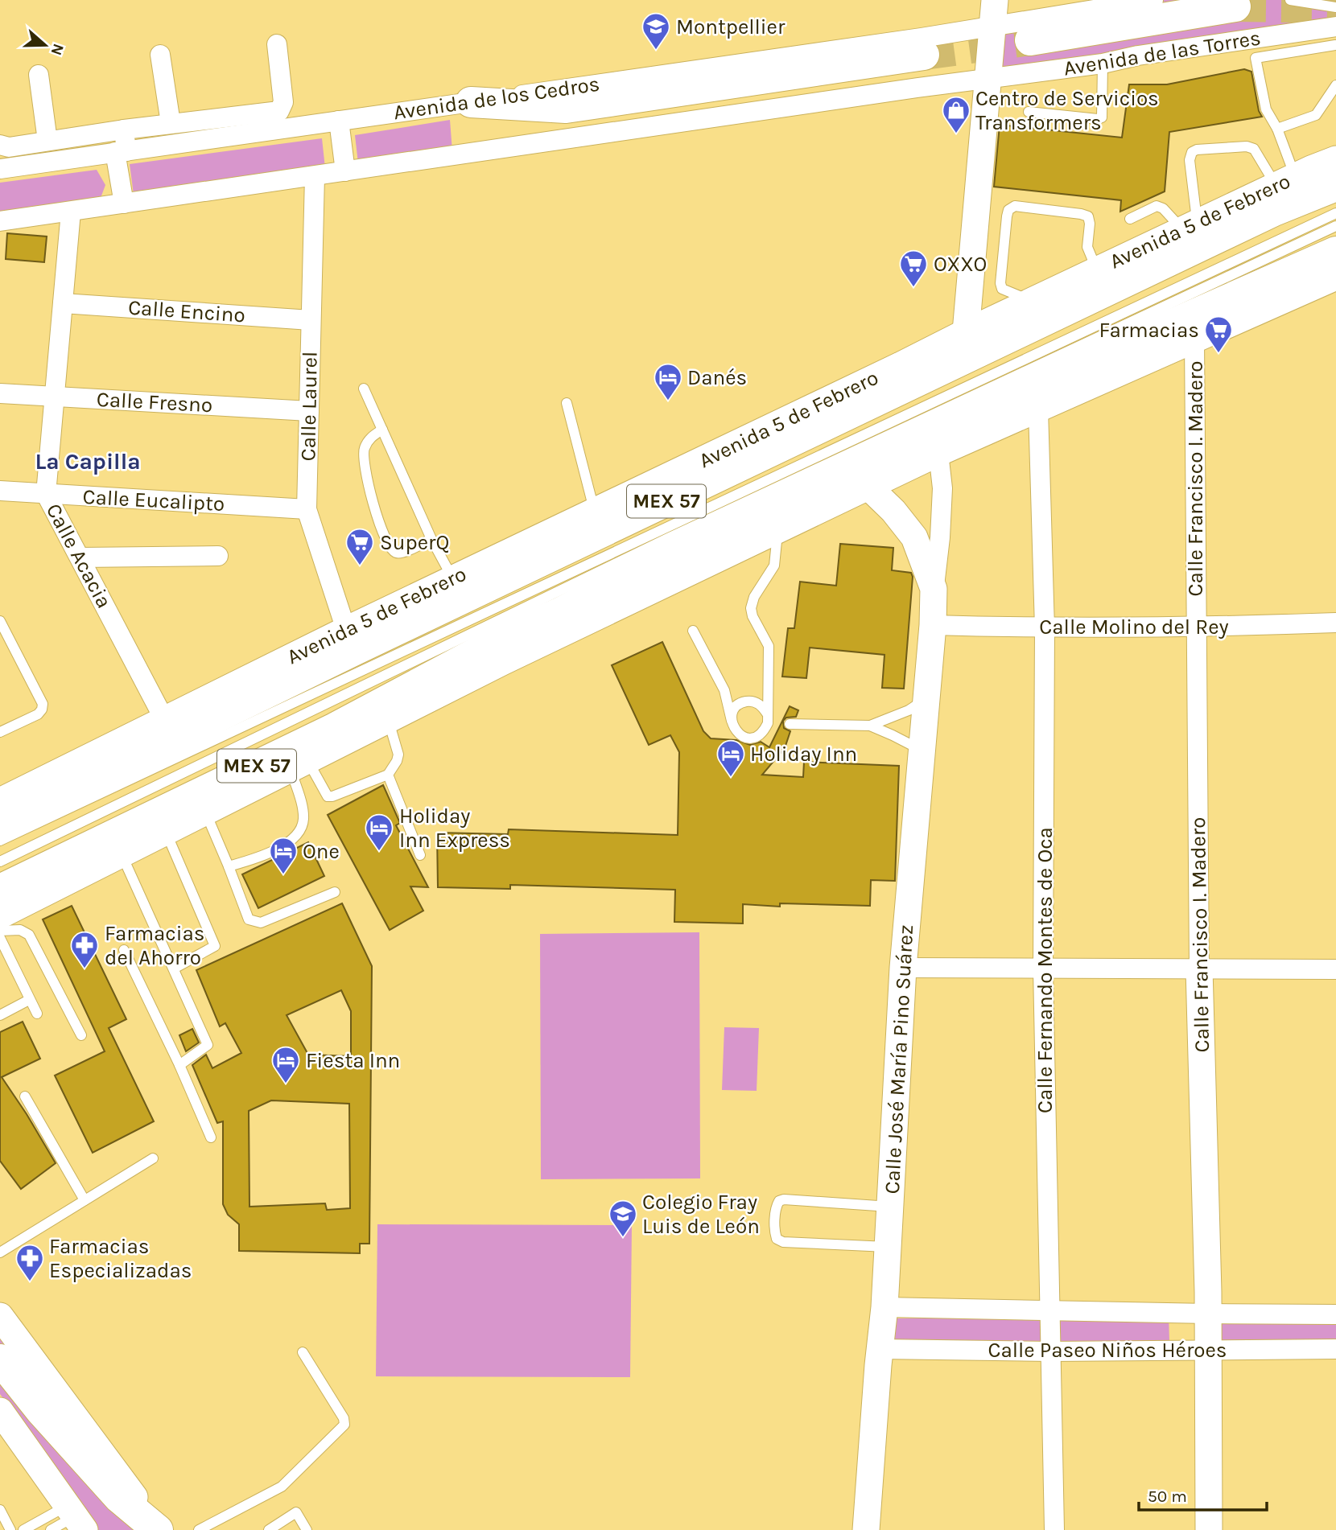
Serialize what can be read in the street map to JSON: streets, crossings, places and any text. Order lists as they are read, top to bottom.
{
  "streets": {
    "highway": ["Avenida 5 de Febrero", "MEX 57"],
    "main road": ["Calle Francisco I. Madero", "Calle José María Pino Suárez"],
    "street": [
      "Avenida de las Torres",
      "Avenida de los Cedros",
      "Calle Encino",
      "Calle Fresno",
      "Calle Laurel",
      "Calle Eucalipto",
      "Calle Acacia",
      "Calle Molino del Rey",
      "Calle Fernando Montes de Oca",
      "Calle Paseo Niños Héroes"
    ]
  },
  "crossings": [
    ["Avenida 5 de Febrero", "Calle Laurel"],
    ["Avenida 5 de Febrero", "Calle Acacia"],
    ["Calle Encino", "Calle Laurel"],
    ["Calle Encino", "Calle Acacia"],
    ["Calle Fresno", "Calle Laurel"],
    ["Calle Fresno", "Calle Acacia"],
    ["Calle Laurel", "Calle Eucalipto"],
    ["Calle Francisco I. Madero", "Calle Molino del Rey"],
    ["Calle Francisco I. Madero", "Calle Paseo Niños Héroes"],
    ["Calle Eucalipto", "Calle Acacia"],
    ["Calle Molino del Rey", "Calle Fernando Montes de Oca"],
    ["Calle Molino del Rey", "Calle José María Pino Suárez"],
    ["Calle Fernando Montes de Oca", "Calle Paseo Niños Héroes"],
    ["Calle José María Pino Suárez", "Calle Paseo Niños Héroes"]
  ],
  "districts": ["La Capilla"],
  "places": {
    "school or university": ["Montpellier", "Colegio Fray Luis de León"],
    "shop": ["Centro de Servicios Transformers"],
    "supermarket": ["OXXO", "Farmacias", "SuperQ"],
    "hotel": [
      "Danés",
      "Holiday Inn",
      "Holiday Inn Express",
      "One",
      "Fiesta Inn"
    ],
    "pharmacy": ["Farmacias del Ahorro", "Farmacias Especializadas"]
  },
  "scale_bar": "50 m",
  "north": "right"
}
